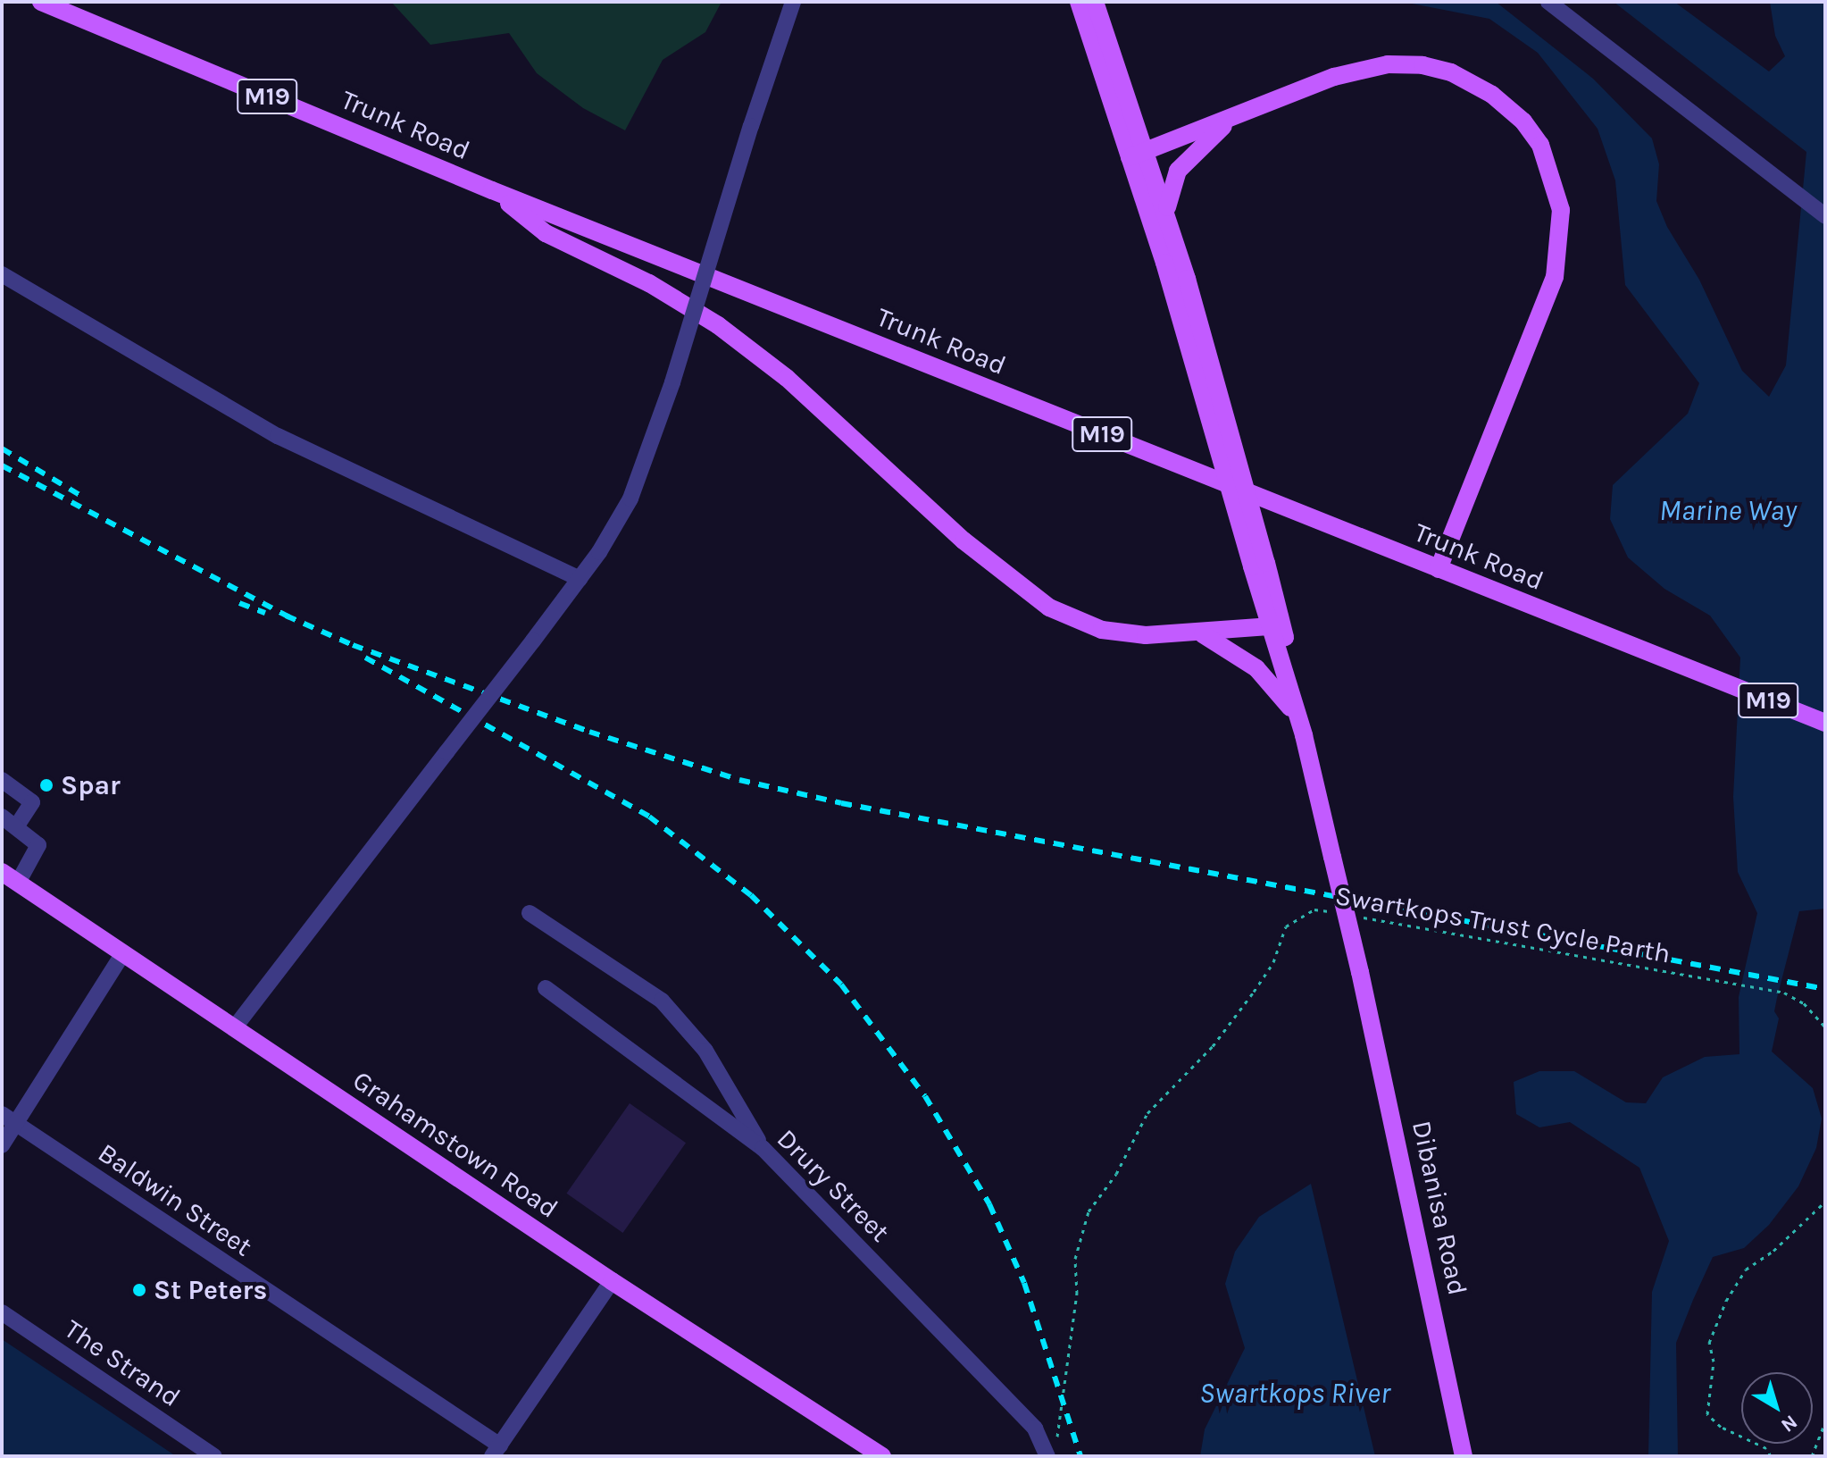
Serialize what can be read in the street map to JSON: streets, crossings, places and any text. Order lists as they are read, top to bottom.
{
  "streets": {
    "main road": [
      "M19",
      "Trunk Road",
      "Grahamstown Road",
      "Dibanisa Road"
    ],
    "street": ["Drury Street", "Baldwin Street", "The Strand"],
    "path": ["Swartkops Trust Cycle Parth"]
  },
  "water": ["Marine Way", "Swartkops River"],
  "places": ["Spar", "St Peters"],
  "north": "bottom right"
}
